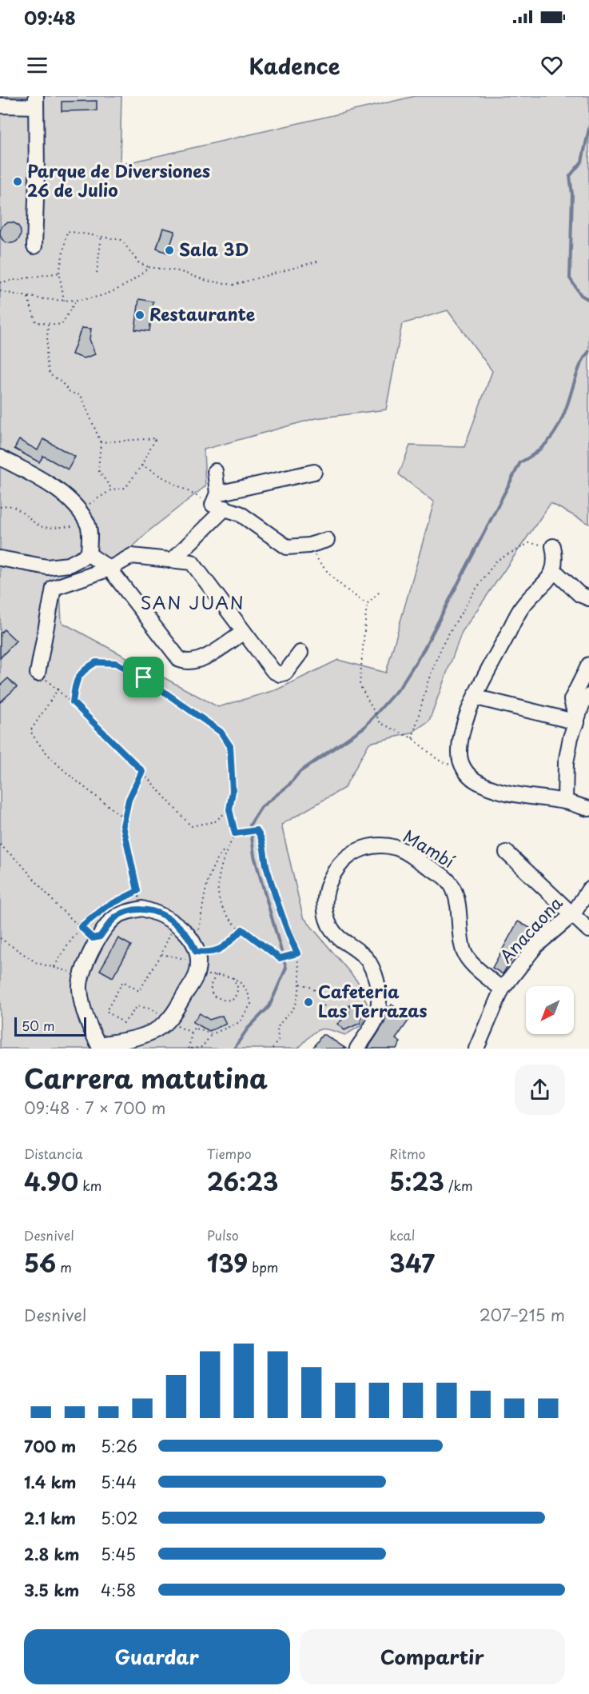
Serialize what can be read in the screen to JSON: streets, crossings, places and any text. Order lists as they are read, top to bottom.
{
  "streets": {
    "street": ["Mambí", "Anacaona"]
  },
  "crossings": [
    ["Mambí", "Anacaona"]
  ],
  "districts": ["SAN JUAN"],
  "places": [
    "Parque de Diversiones 26 de Julio",
    "Sala 3D",
    "Restaurante",
    "Cafeteria Las Terrazas"
  ],
  "scale_bar": "50 m",
  "north": "bottom left",
  "page": {
    "status": "09:48",
    "header": "Kadence",
    "scale": "50 m",
    "heading": ["Carrera matutina", "09:48 · 7 × 700 m"],
    "stats": [
      ["Distancia", "4.90 km"],
      ["Tiempo", "26:23"],
      ["Ritmo", "5:23 /km"],
      ["Desnivel", "56 m"],
      ["Pulso", "139 bpm"],
      ["kcal", "347"]
    ],
    "chart": ["Desnivel", "207–215 m"],
    "list": [
      {
        "name": "700 m",
        "note": "5:26"
      },
      {
        "name": "1.4 km",
        "note": "5:44"
      },
      {
        "name": "2.1 km",
        "note": "5:02"
      },
      {
        "name": "2.8 km",
        "note": "5:45"
      },
      {
        "name": "3.5 km",
        "note": "4:58"
      }
    ],
    "buttons": ["Guardar", "Compartir"]
  }
}
